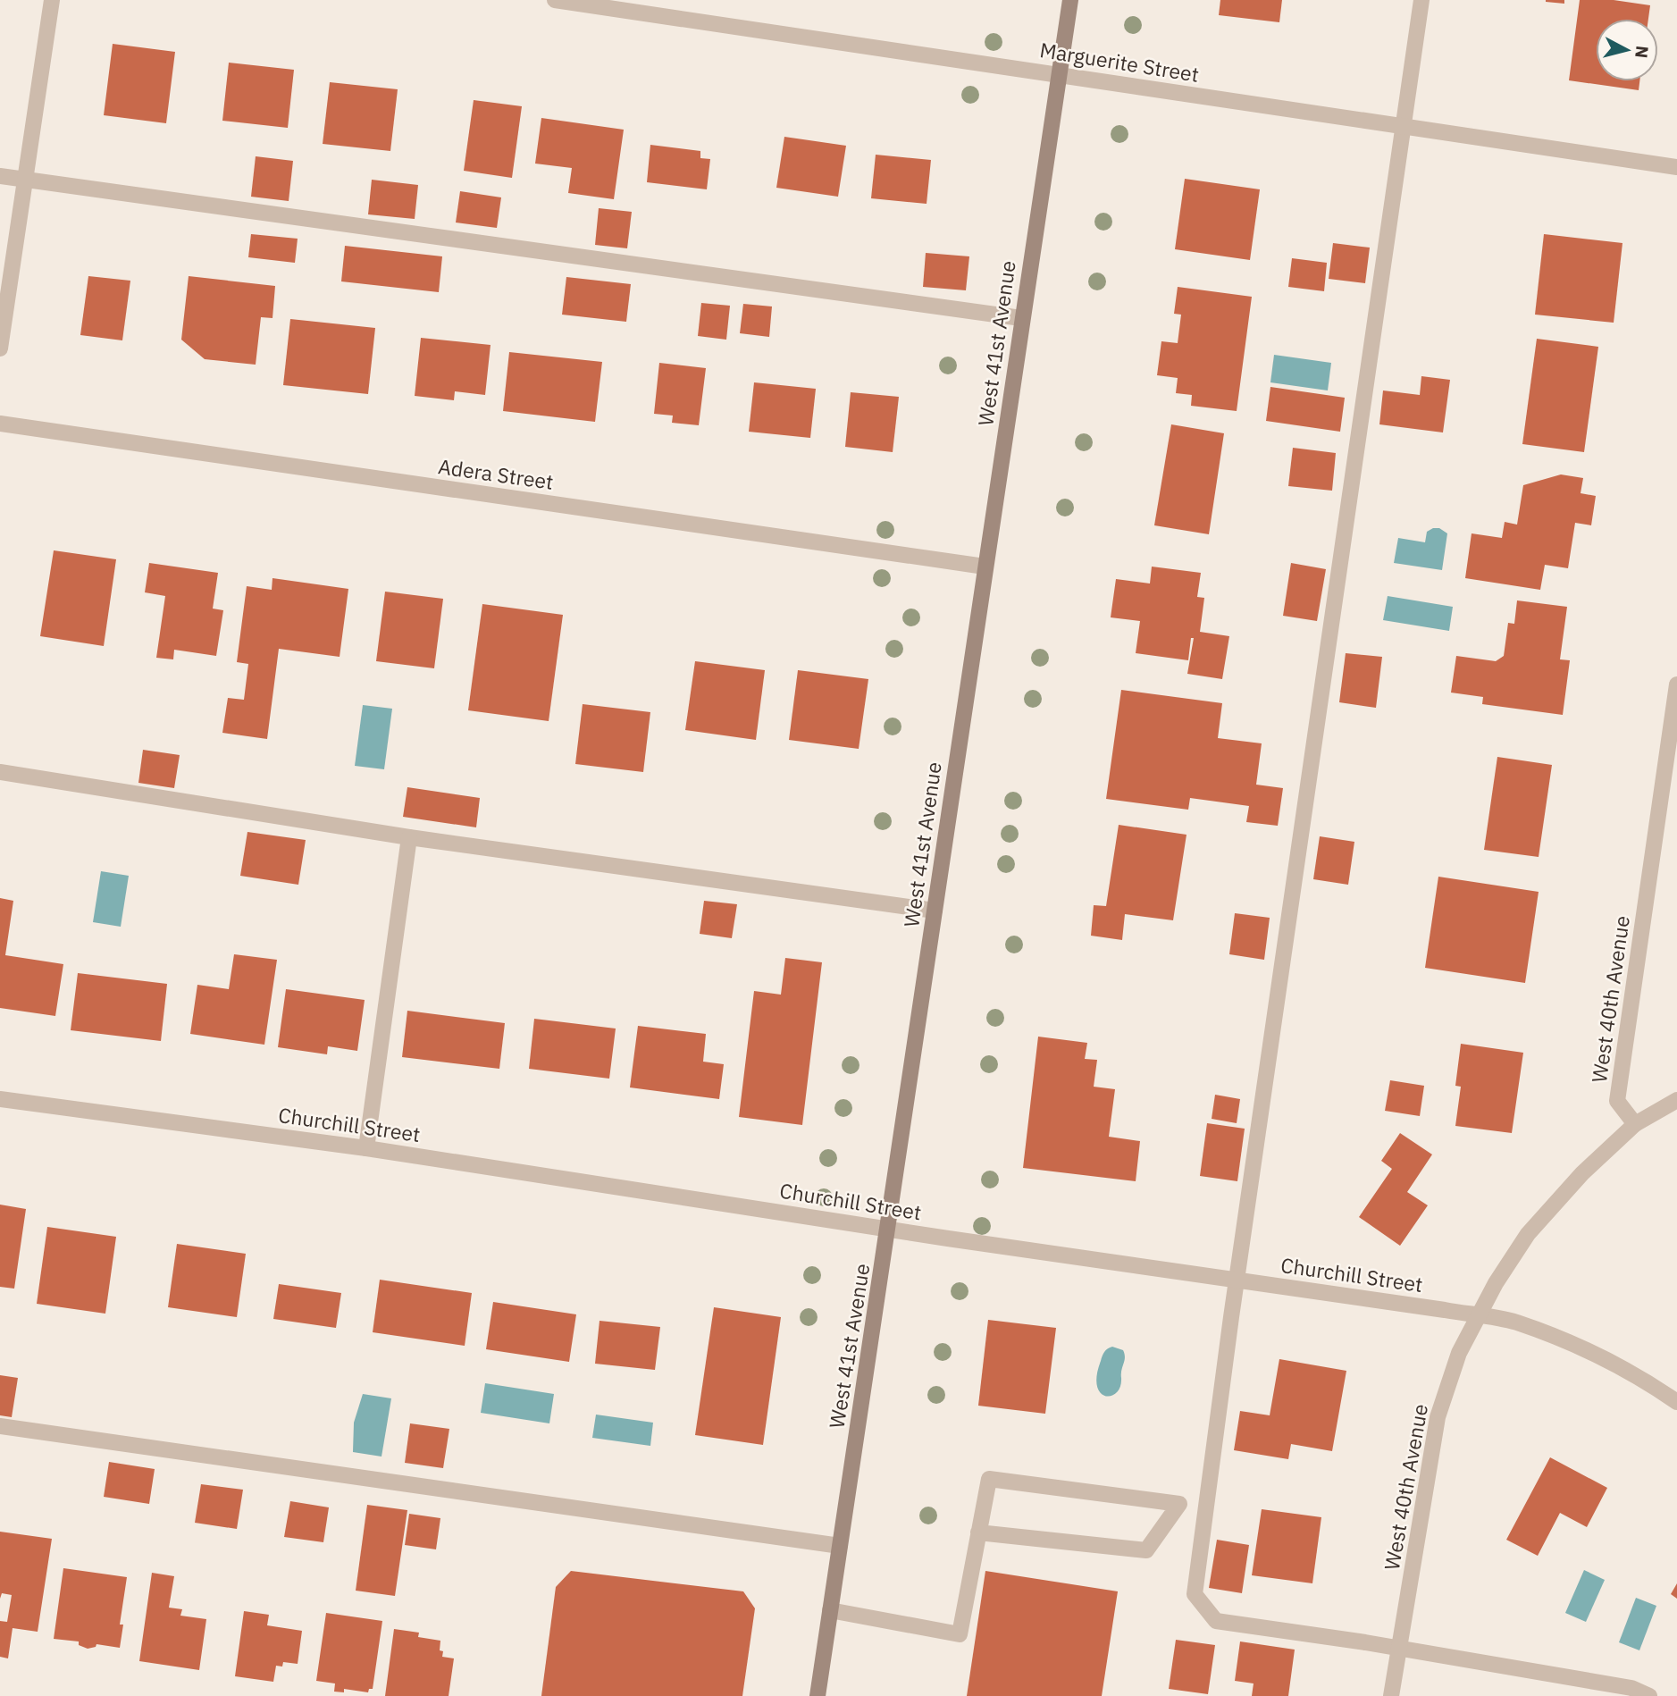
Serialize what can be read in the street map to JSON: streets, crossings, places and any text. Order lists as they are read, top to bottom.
{
  "streets": {
    "main road": ["West 41st Avenue"],
    "street": [
      "Marguerite Street",
      "Adera Street",
      "West 40th Avenue",
      "Churchill Street"
    ]
  },
  "crossings": [
    ["Marguerite Street", "West 41st Avenue"],
    ["West 41st Avenue", "Adera Street"],
    ["West 41st Avenue", "Churchill Street"],
    ["West 40th Avenue", "Churchill Street"]
  ],
  "north": "right"
}
